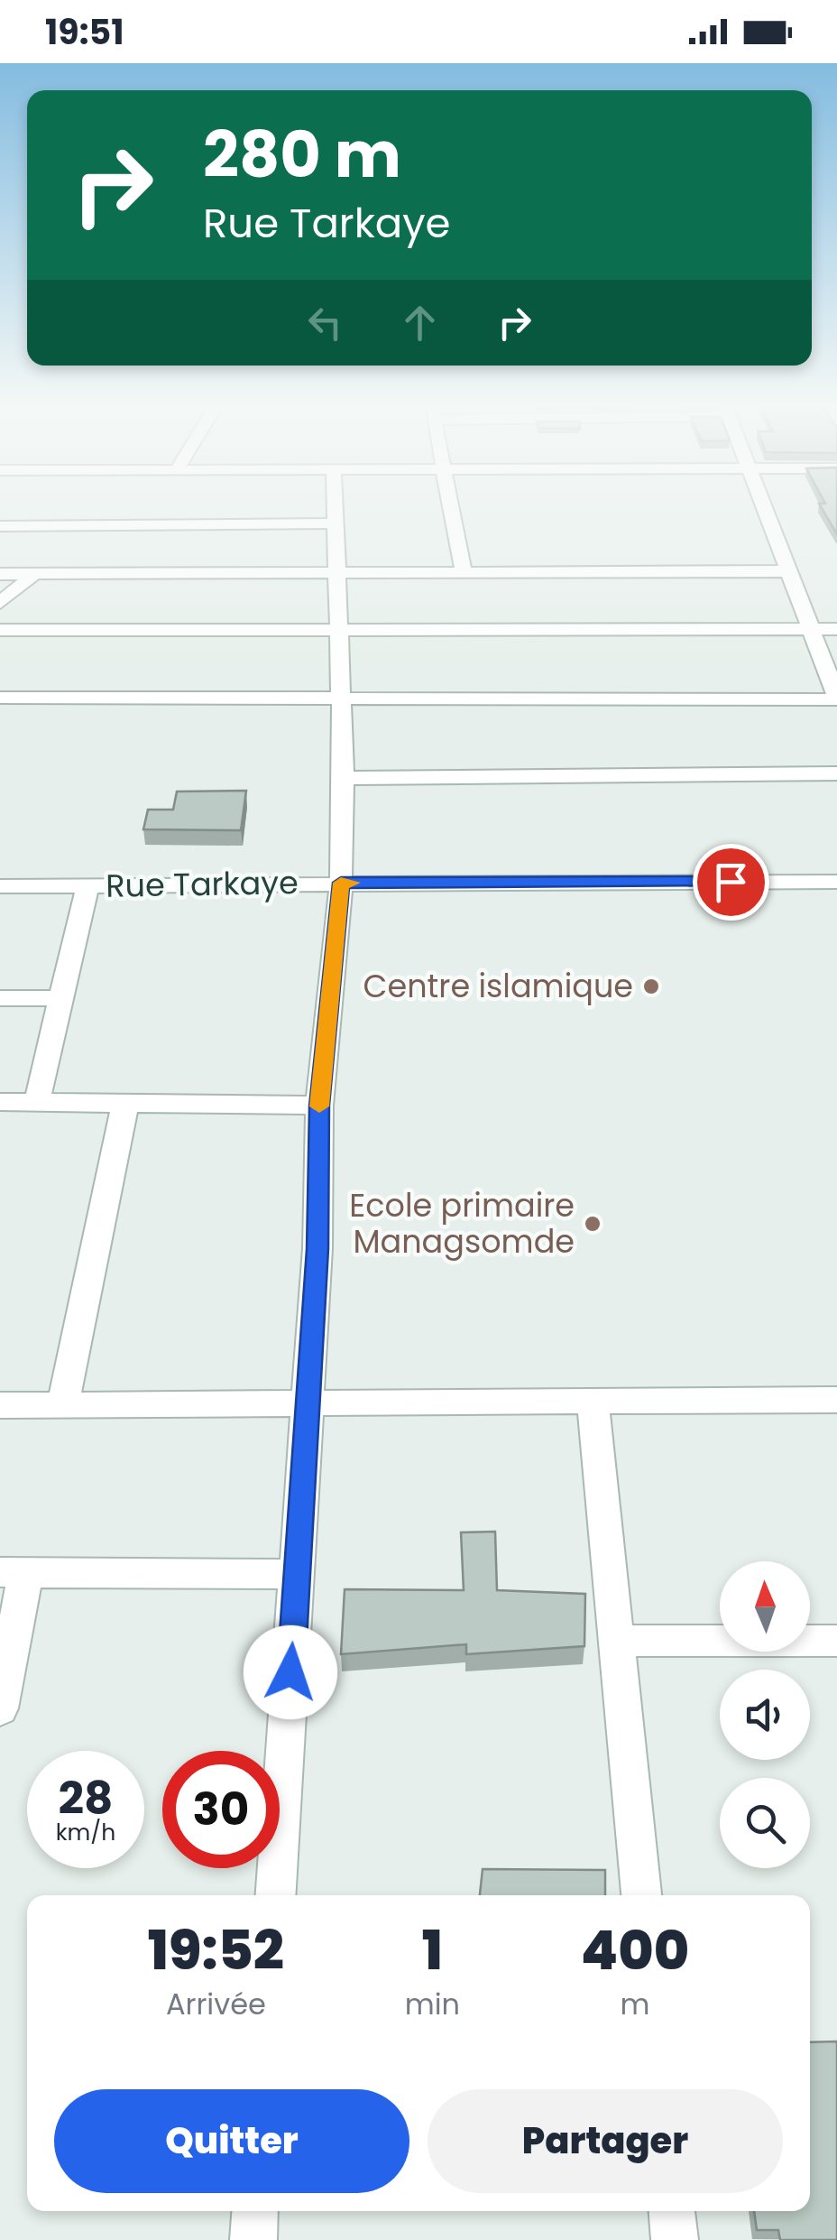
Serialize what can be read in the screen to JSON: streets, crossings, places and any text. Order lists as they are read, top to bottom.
{
  "streets": {
    "street": ["Rue Tarkaye"]
  },
  "places": ["Centre islamique", "Ecole primaire Managsomde"],
  "north": "top",
  "page": {
    "status": "19:51",
    "turn": ["280 m", "Rue Tarkaye"],
    "speed": "28 km/h",
    "limit": "30",
    "eta": [
      "19:52",
      "Arrivée",
      "1",
      "min",
      "400",
      "m"
    ],
    "buttons": ["Quitter", "Partager"]
  }
}
